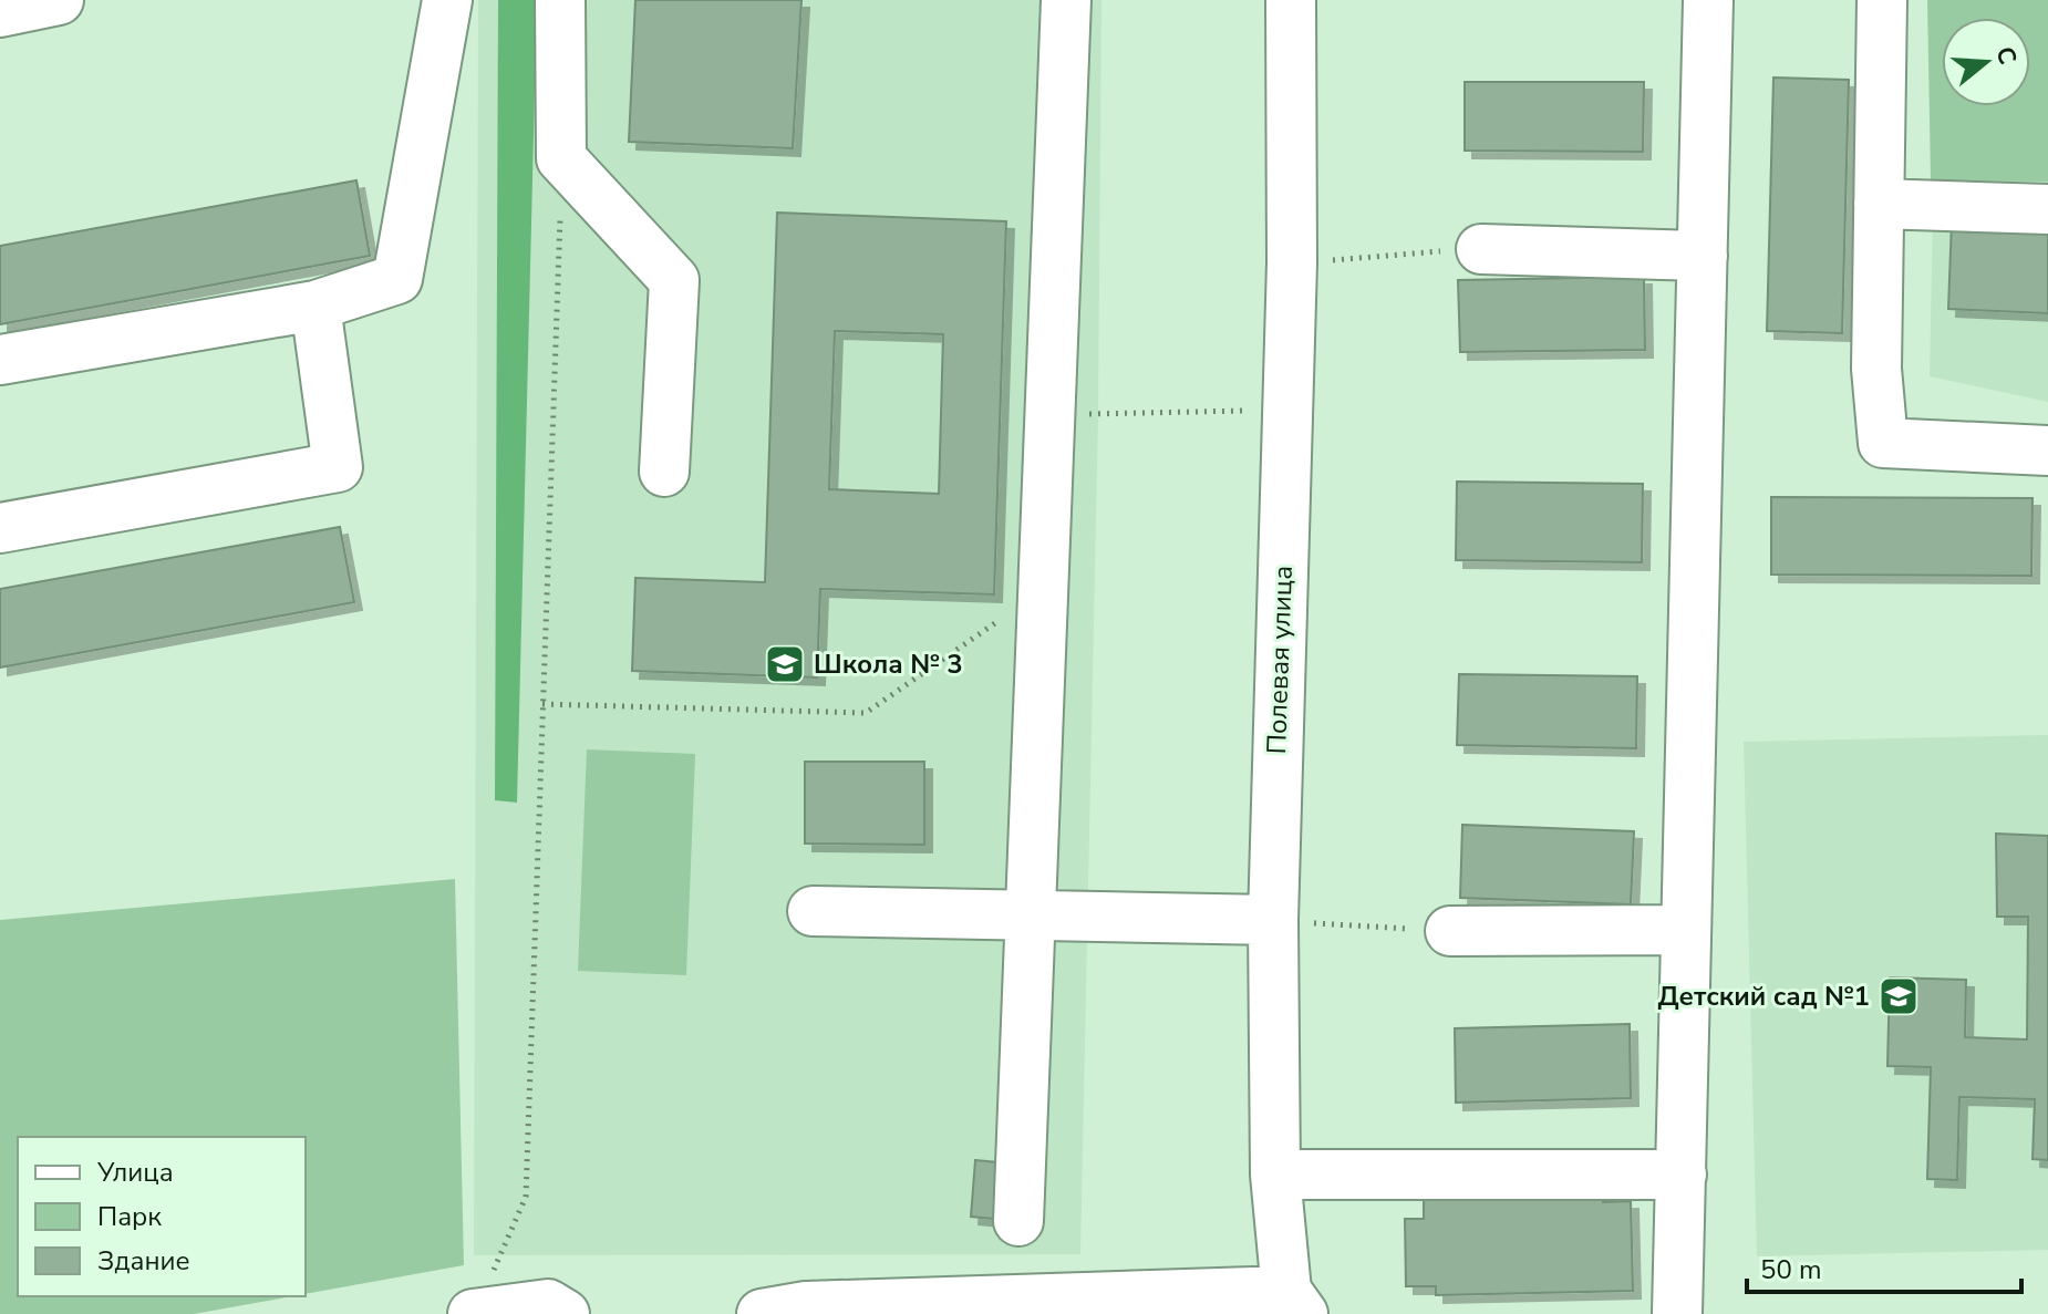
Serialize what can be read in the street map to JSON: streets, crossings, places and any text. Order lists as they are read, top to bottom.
{
  "streets": {
    "street": ["Полевая улица"]
  },
  "places": {
    "school or university": ["Школа № 3", "Детский сад №1"]
  },
  "legend": ["Улица", "Парк", "Здание"],
  "scale_bar": "50 m",
  "north": "right"
}
